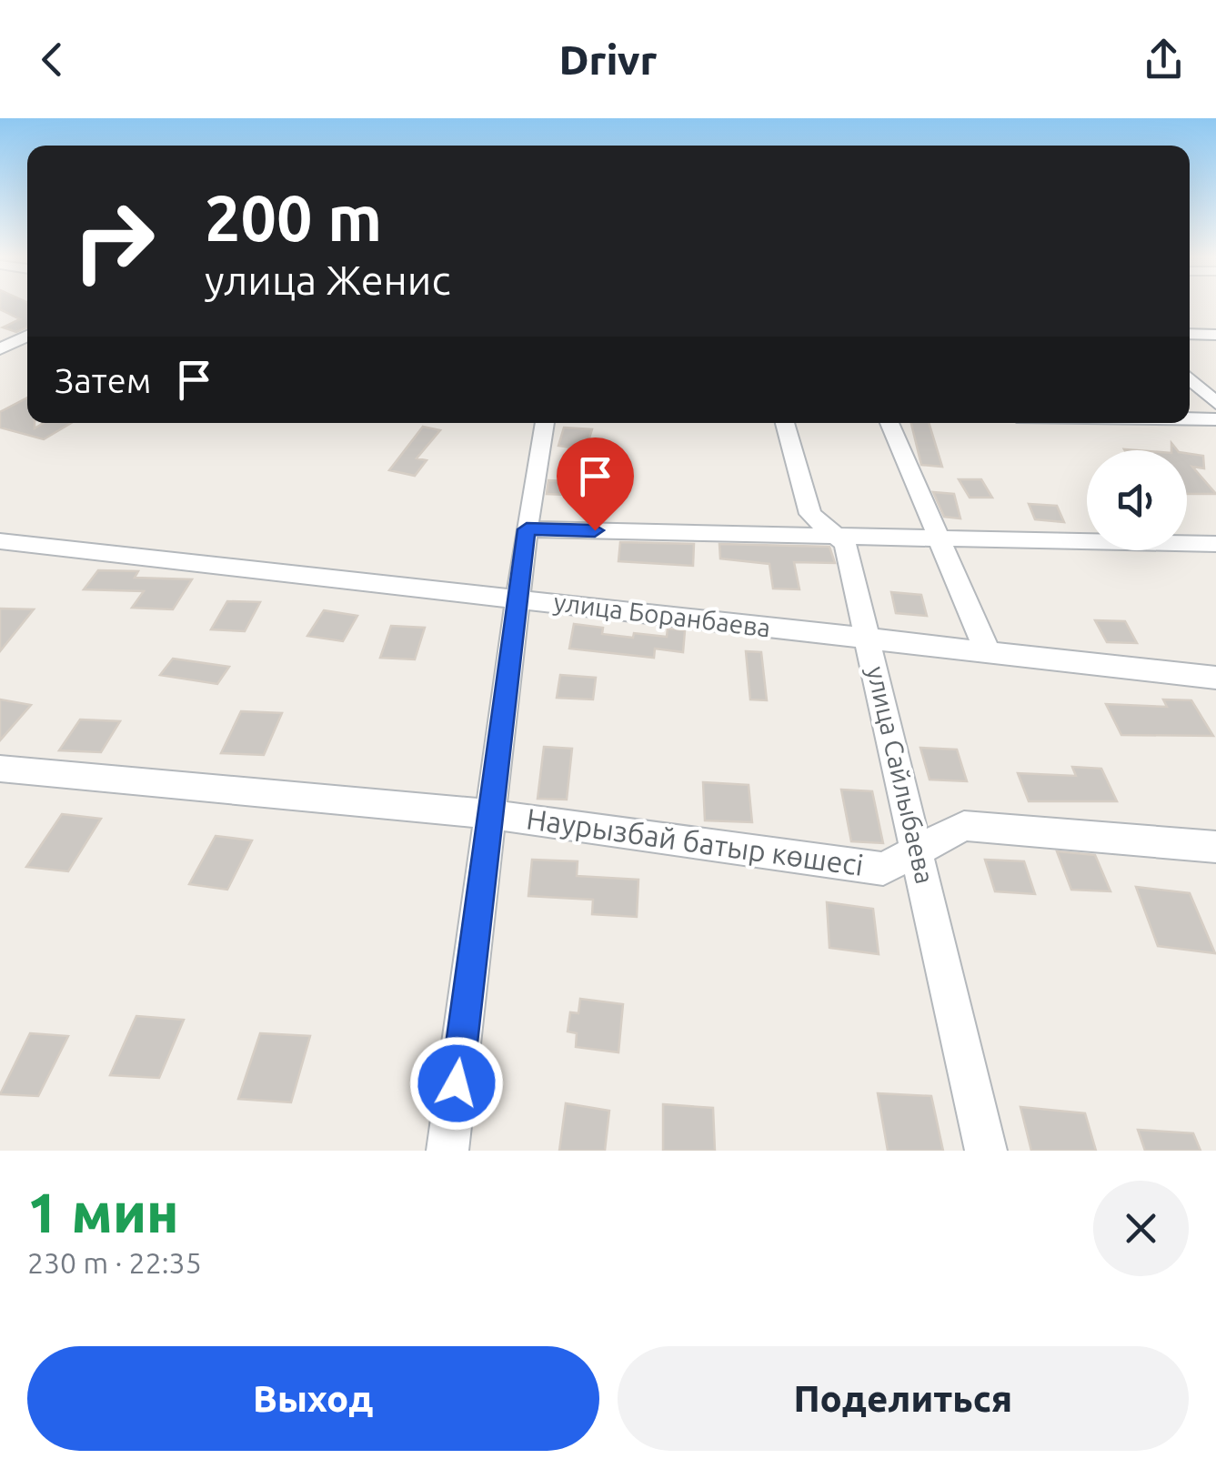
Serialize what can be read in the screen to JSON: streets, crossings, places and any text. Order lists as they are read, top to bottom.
{
  "streets": {
    "street": ["улица Боранбаева", "улица Сайлыбаева", "Наурызбай батыр көшесі"]
  },
  "crossings": [
    ["улица Боранбаева", "улица Сайлыбаева"],
    ["улица Сайлыбаева", "Наурызбай батыр көшесі"]
  ],
  "page": {
    "header": "Drivr",
    "turn": ["200 m", "улица Женис"],
    "then": "Затем",
    "heading": ["1 мин", "230 m · 22:35"],
    "buttons": ["Выход", "Поделиться"]
  }
}
